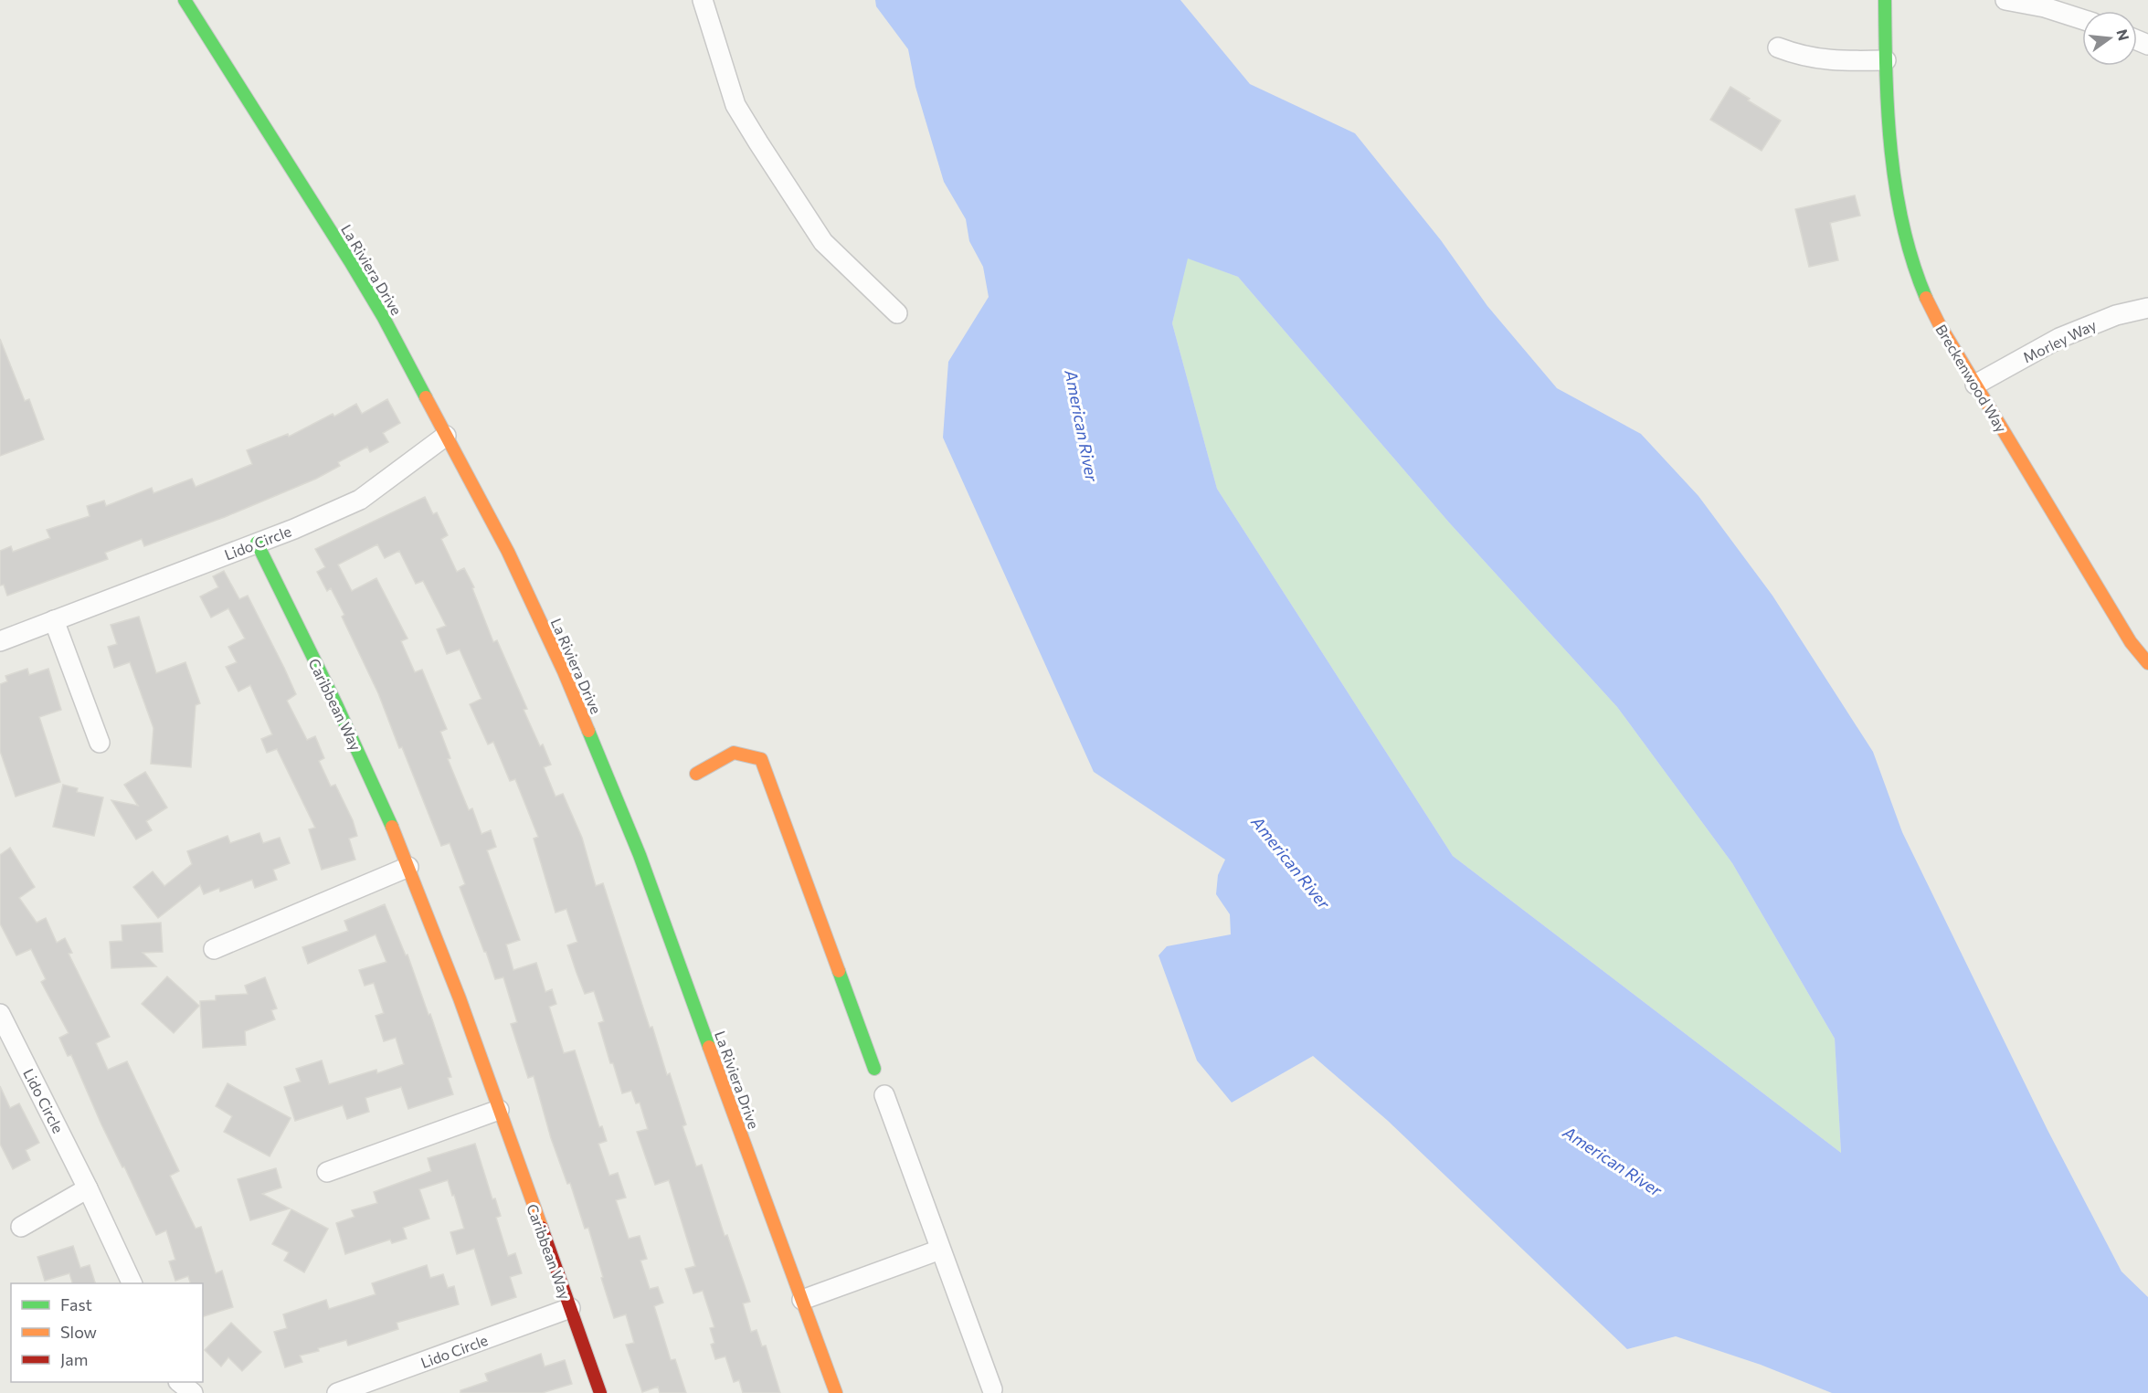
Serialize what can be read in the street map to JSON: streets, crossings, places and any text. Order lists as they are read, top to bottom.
{
  "streets": {
    "street": [
      "La Riviera Drive",
      "Morley Way",
      "Breckenwood Way",
      "Lido Circle",
      "Caribbean Way"
    ]
  },
  "crossings": [
    ["La Riviera Drive", "Lido Circle"],
    ["Morley Way", "Breckenwood Way"],
    ["Lido Circle", "Caribbean Way"]
  ],
  "water": ["American River"],
  "legend": ["Fast", "Slow", "Jam"],
  "north": "right"
}
